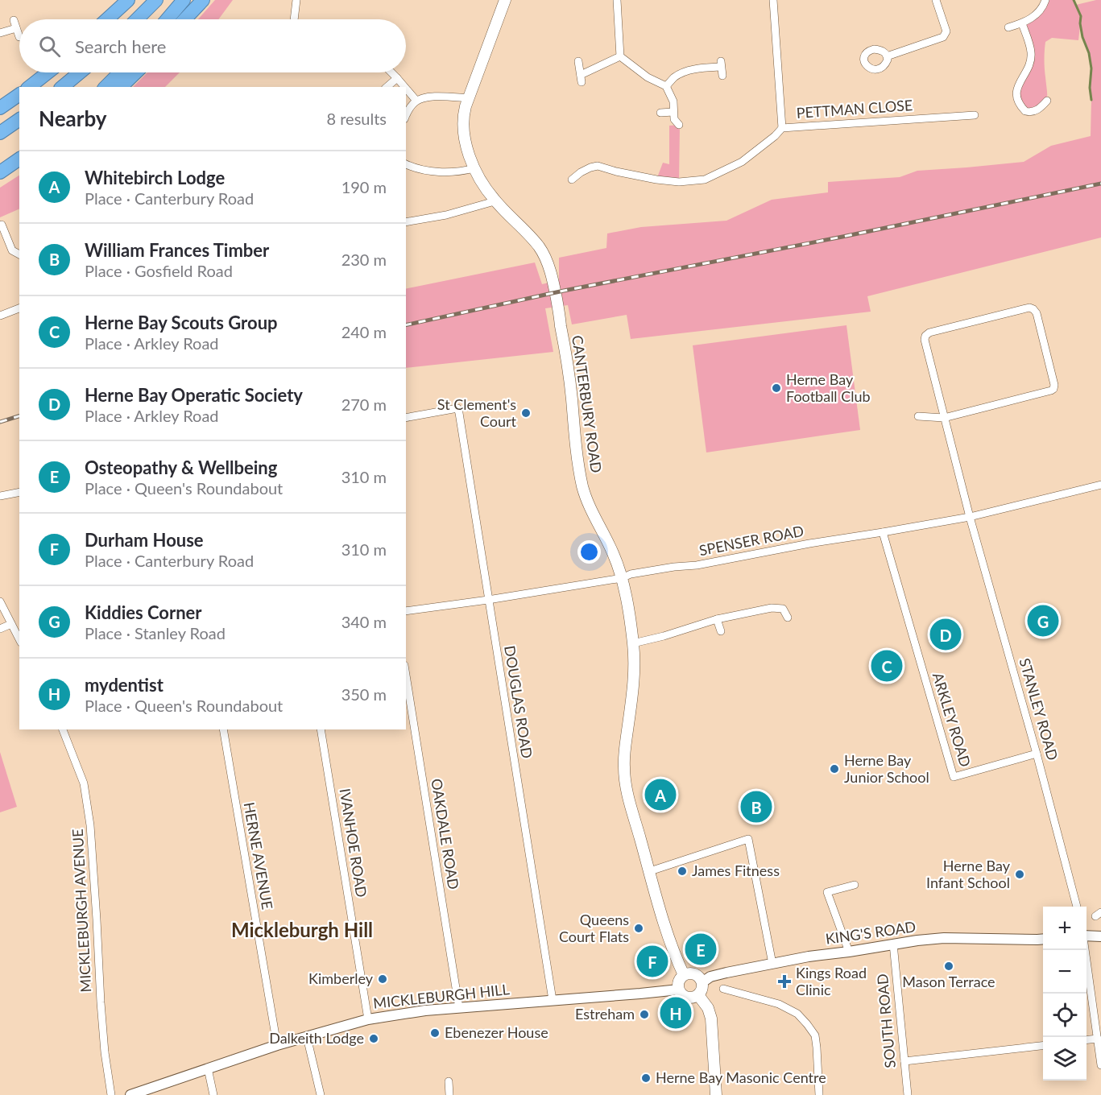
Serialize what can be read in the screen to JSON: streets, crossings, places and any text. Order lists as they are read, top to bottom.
{
  "streets": {
    "main road": ["CANTERBURY ROAD"],
    "street": [
      "PETTMAN CLOSE",
      "SPENSER ROAD",
      "DOUGLAS ROAD",
      "STANLEY ROAD",
      "ARKLEY ROAD",
      "OAKDALE ROAD",
      "IVANHOE ROAD",
      "HERNE AVENUE",
      "MICKLEBURGH AVENUE",
      "KING'S ROAD",
      "MICKLEBURGH HILL",
      "SOUTH ROAD"
    ]
  },
  "crossings": [
    ["CANTERBURY ROAD", "SPENSER ROAD"],
    ["CANTERBURY ROAD", "KING'S ROAD"],
    ["CANTERBURY ROAD", "MICKLEBURGH HILL"],
    ["SPENSER ROAD", "DOUGLAS ROAD"],
    ["SPENSER ROAD", "STANLEY ROAD"],
    ["SPENSER ROAD", "ARKLEY ROAD"],
    ["DOUGLAS ROAD", "MICKLEBURGH HILL"],
    ["STANLEY ROAD", "ARKLEY ROAD"],
    ["OAKDALE ROAD", "MICKLEBURGH HILL"],
    ["IVANHOE ROAD", "MICKLEBURGH HILL"],
    ["HERNE AVENUE", "MICKLEBURGH HILL"],
    ["KING'S ROAD", "MICKLEBURGH HILL"],
    ["KING'S ROAD", "SOUTH ROAD"]
  ],
  "districts": ["Mickleburgh Hill"],
  "places": {
    "other": [
      "Herne Bay Football Club",
      "St Clement's Court",
      "Herne Bay Junior School",
      "James Fitness",
      "Herne Bay Infant School",
      "Queens Court Flats",
      "Mason Terrace",
      "Kimberley",
      "Estreham",
      "Ebenezer House",
      "Dalkeith Lodge",
      "Herne Bay Masonic Centre"
    ],
    "health": ["Kings Road Clinic"]
  },
  "page": {
    "search": "Search here",
    "heading": ["Nearby", "8 results"],
    "list": [
      {
        "mark": "A",
        "name": "Whitebirch Lodge",
        "note": "Place · Canterbury Road",
        "value": "190 m"
      },
      {
        "mark": "B",
        "name": "William Frances Timber",
        "note": "Place · Gosfield Road",
        "value": "230 m"
      },
      {
        "mark": "C",
        "name": "Herne Bay Scouts Group",
        "note": "Place · Arkley Road",
        "value": "240 m"
      },
      {
        "mark": "D",
        "name": "Herne Bay Operatic Society",
        "note": "Place · Arkley Road",
        "value": "270 m"
      },
      {
        "mark": "E",
        "name": "Osteopathy & Wellbeing",
        "note": "Place · Queen's Roundabout",
        "value": "310 m"
      },
      {
        "mark": "F",
        "name": "Durham House",
        "note": "Place · Canterbury Road",
        "value": "310 m"
      },
      {
        "mark": "G",
        "name": "Kiddies Corner",
        "note": "Place · Stanley Road",
        "value": "340 m"
      },
      {
        "mark": "H",
        "name": "mydentist",
        "note": "Place · Queen's Roundabout",
        "value": "350 m"
      }
    ],
    "pins": [
      "G",
      "D",
      "C",
      "A",
      "B",
      "E",
      "F",
      "H"
    ],
    "map_buttons": ["+", "−"]
  }
}
